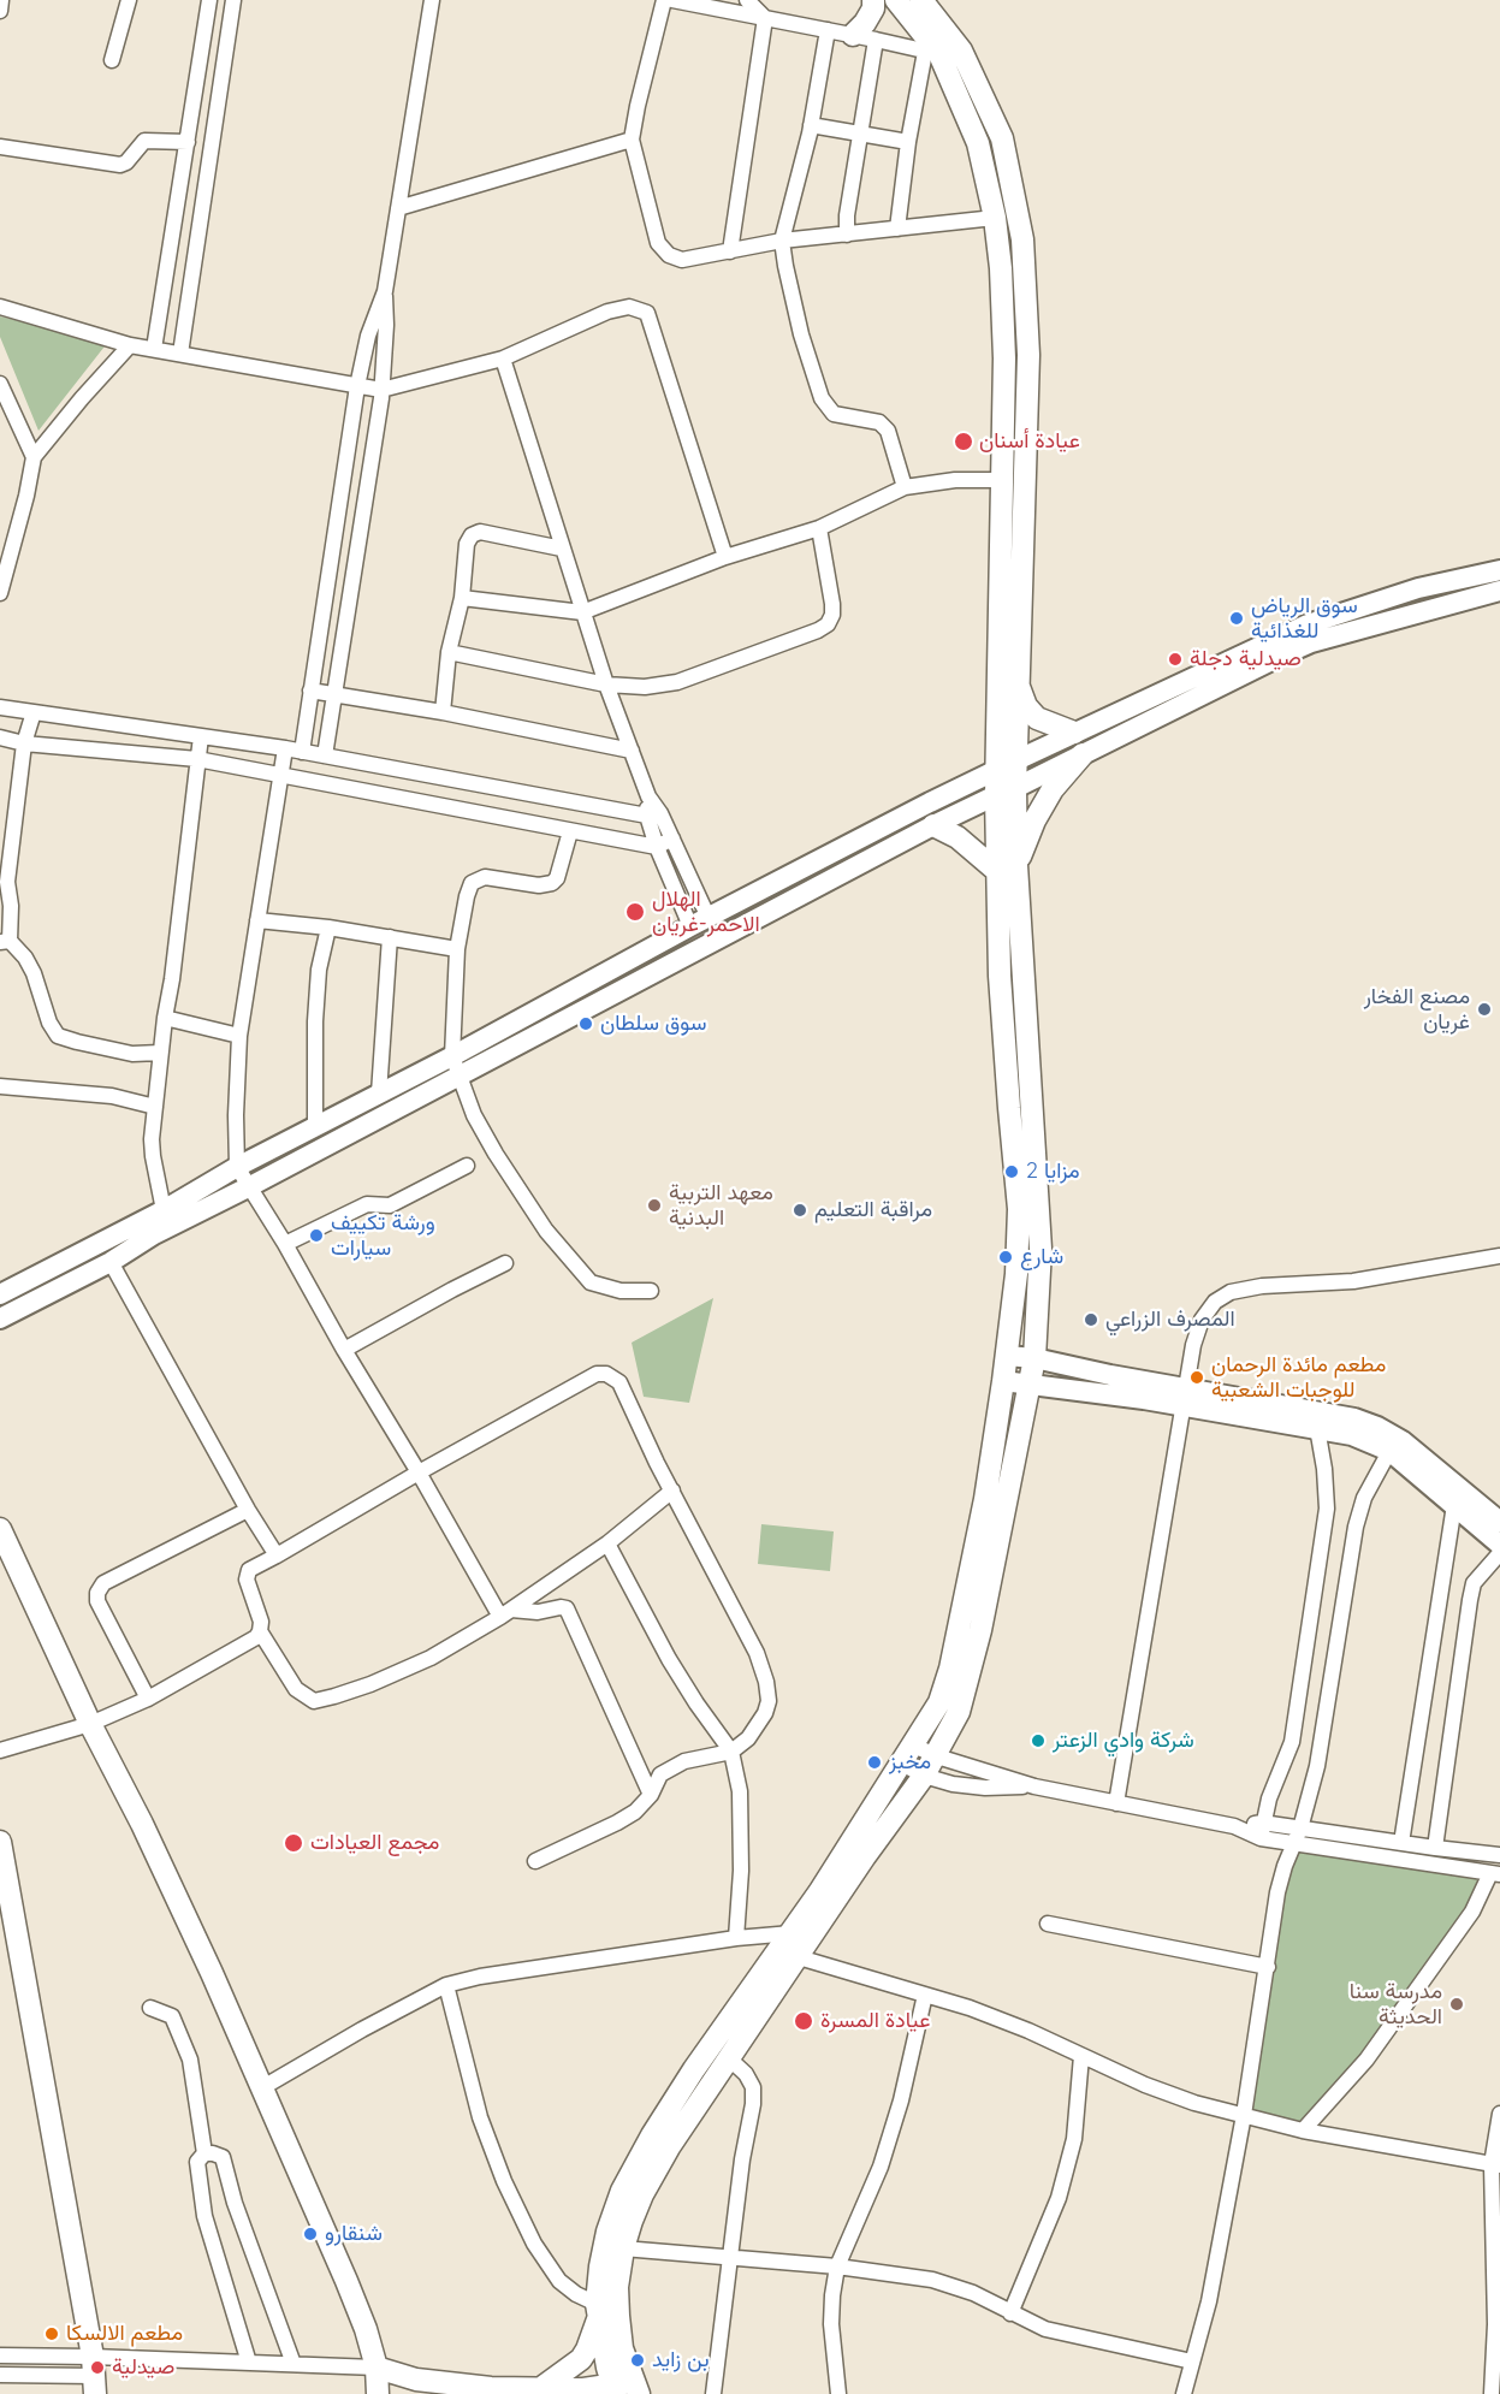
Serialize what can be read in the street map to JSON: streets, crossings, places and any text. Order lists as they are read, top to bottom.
{
  "places": [
    "عيادة أسنان",
    "سوق الرياض للغذائية",
    "صيدلية دجلة",
    "الهلال الاحمر-غريان",
    "مصنع الفخار غريان",
    "سوق سلطان",
    "مزايا 2",
    "معهد التربية البدنية",
    "مراقبة التعليم",
    "ورشة تكييف سيارات",
    "شارع",
    "المصرف الزراعي",
    "مطعم مائدة الرحمان للوجبات الشعبية",
    "شركة وادي الزعتر",
    "مخبز",
    "مجمع العيادات",
    "مدرسة سنا الحديثة",
    "عيادة المسرة",
    "شنقارو",
    "مطعم الالسكا",
    "بن زايد",
    "صيدلية"
  ]
}
